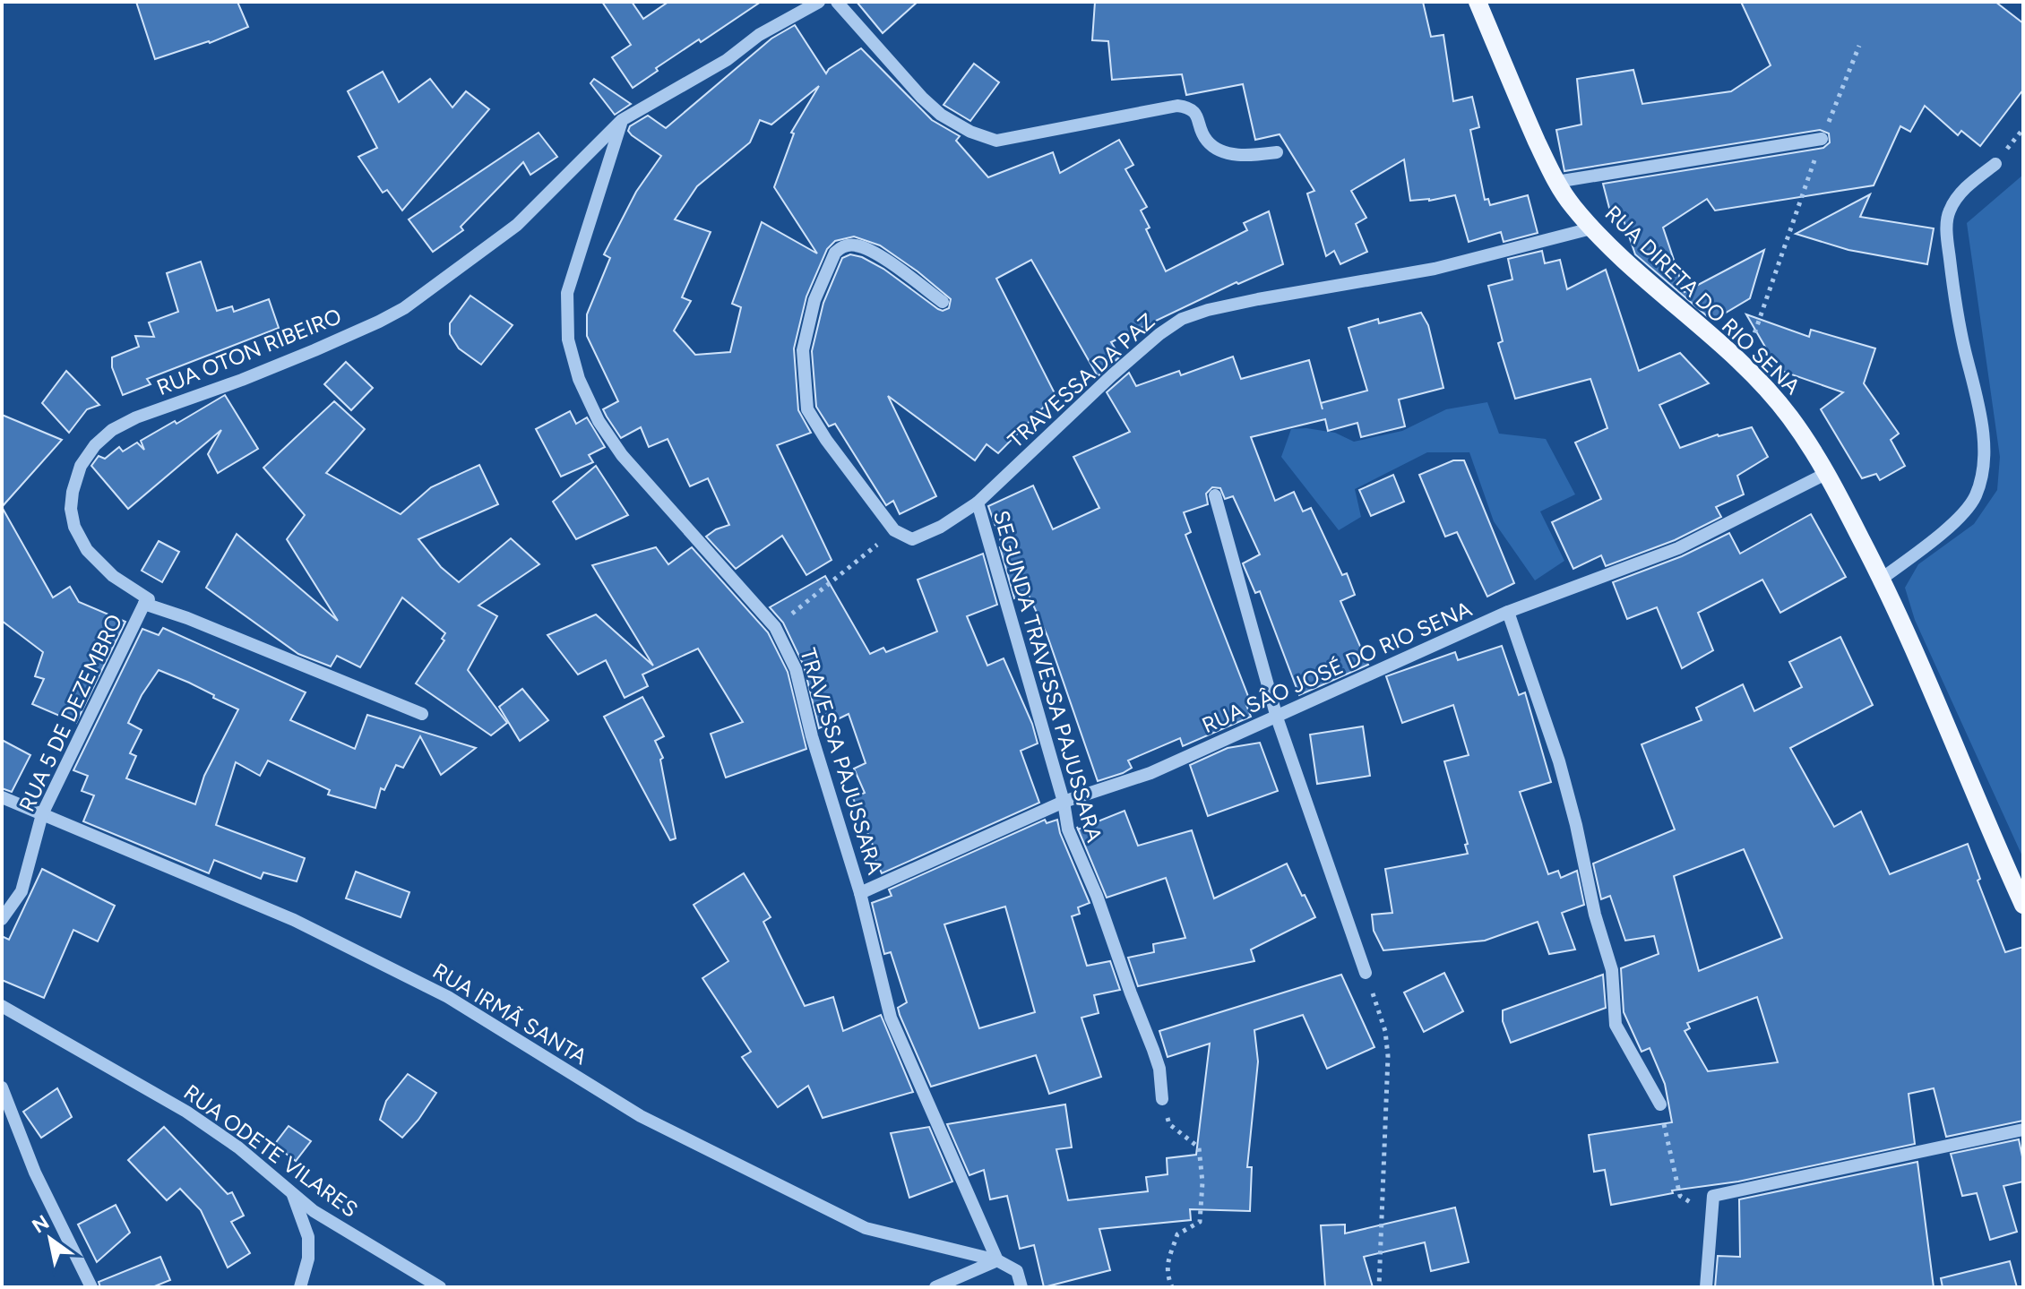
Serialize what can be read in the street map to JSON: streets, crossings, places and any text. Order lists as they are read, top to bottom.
{
  "streets": {
    "main road": ["RUA DIRETA DO RIO SENA"],
    "street": [
      "RUA OTON RIBEIRO",
      "TRAVESSA DA PAZ",
      "RUA SÂO JOSÉ DO RIO SENA",
      "SEGUNDA TRAVESSA PAJUSSARA",
      "RUA 5 DE DEZEMBRO",
      "TRAVESSA PAJUSSARA",
      "RUA IRMÃ SANTA",
      "RUA ODETE VILARES"
    ]
  },
  "crossings": [
    ["RUA DIRETA DO RIO SENA", "TRAVESSA DA PAZ"],
    ["RUA DIRETA DO RIO SENA", "RUA SÂO JOSÉ DO RIO SENA"],
    ["RUA OTON RIBEIRO", "RUA 5 DE DEZEMBRO"],
    ["RUA OTON RIBEIRO", "TRAVESSA PAJUSSARA"],
    ["TRAVESSA DA PAZ", "SEGUNDA TRAVESSA PAJUSSARA"],
    ["RUA SÂO JOSÉ DO RIO SENA", "SEGUNDA TRAVESSA PAJUSSARA"],
    ["RUA SÂO JOSÉ DO RIO SENA", "TRAVESSA PAJUSSARA"],
    ["RUA 5 DE DEZEMBRO", "RUA IRMÃ SANTA"],
    ["TRAVESSA PAJUSSARA", "RUA IRMÃ SANTA"]
  ],
  "north": "top left"
}
